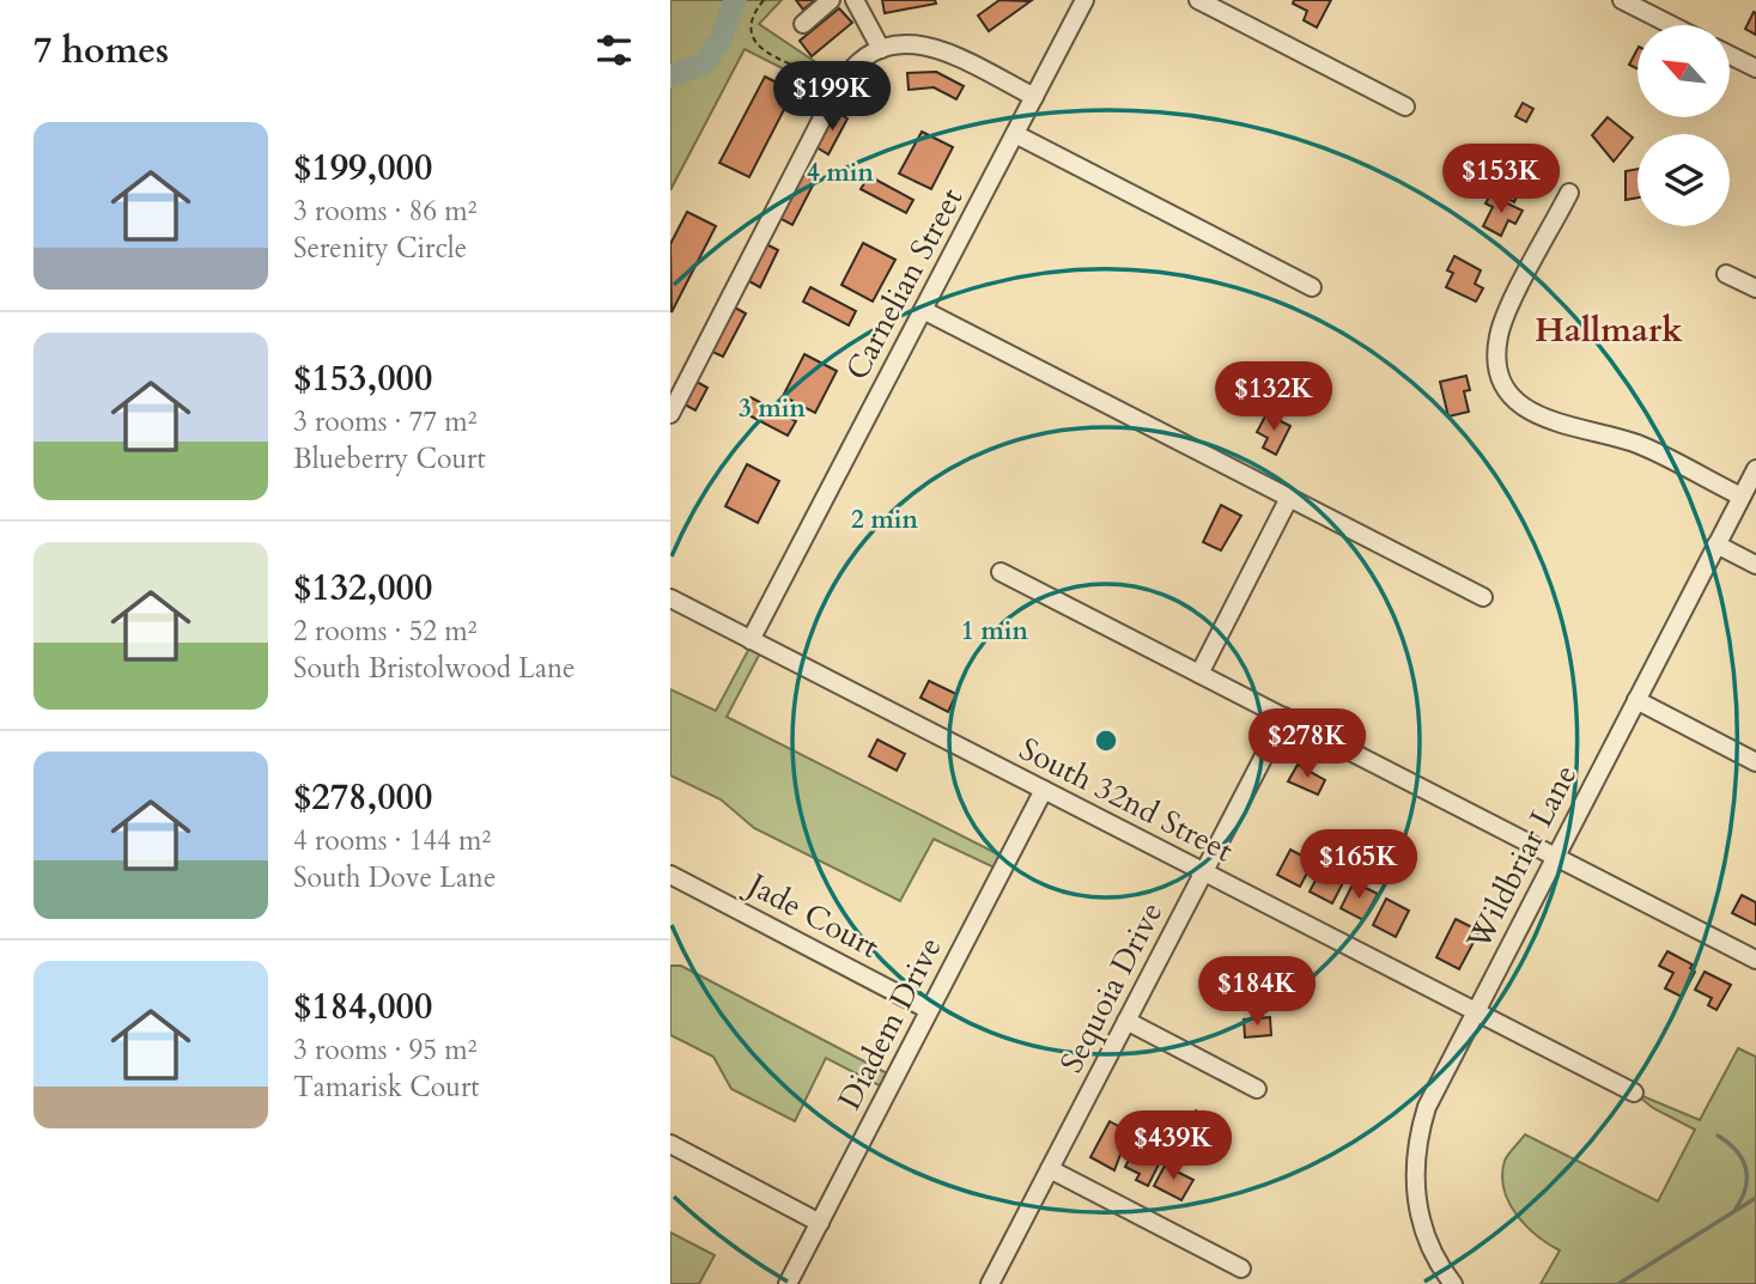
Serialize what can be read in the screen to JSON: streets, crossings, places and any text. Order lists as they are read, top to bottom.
{
  "streets": {
    "street": [
      "Carnelian Street",
      "South 32nd Street",
      "Wildbriar Lane",
      "Jade Court",
      "Sequoia Drive",
      "Diadem Drive"
    ]
  },
  "crossings": [
    ["Carnelian Street", "South 32nd Street"],
    ["South 32nd Street", "Wildbriar Lane"],
    ["South 32nd Street", "Sequoia Drive"],
    ["South 32nd Street", "Diadem Drive"],
    ["Jade Court", "Diadem Drive"]
  ],
  "districts": ["Hallmark"],
  "north": "top left",
  "page": {
    "heading": "7 homes",
    "price": [
      "$199K",
      "$153K",
      "$132K",
      "$278K",
      "$165K",
      "$184K",
      "$439K"
    ],
    "list": [
      {
        "name": "$199,000",
        "note": "3 rooms · 86 m² · Serenity Circle"
      },
      {
        "name": "$153,000",
        "note": "3 rooms · 77 m² · Blueberry Court"
      },
      {
        "name": "$132,000",
        "note": "2 rooms · 52 m² · South Bristolwood Lane"
      },
      {
        "name": "$278,000",
        "note": "4 rooms · 144 m² · South Dove Lane"
      },
      {
        "name": "$184,000",
        "note": "3 rooms · 95 m² · Tamarisk Court"
      }
    ]
  },
  "rings": [
    "4 min",
    "3 min",
    "2 min",
    "1 min"
  ]
}
